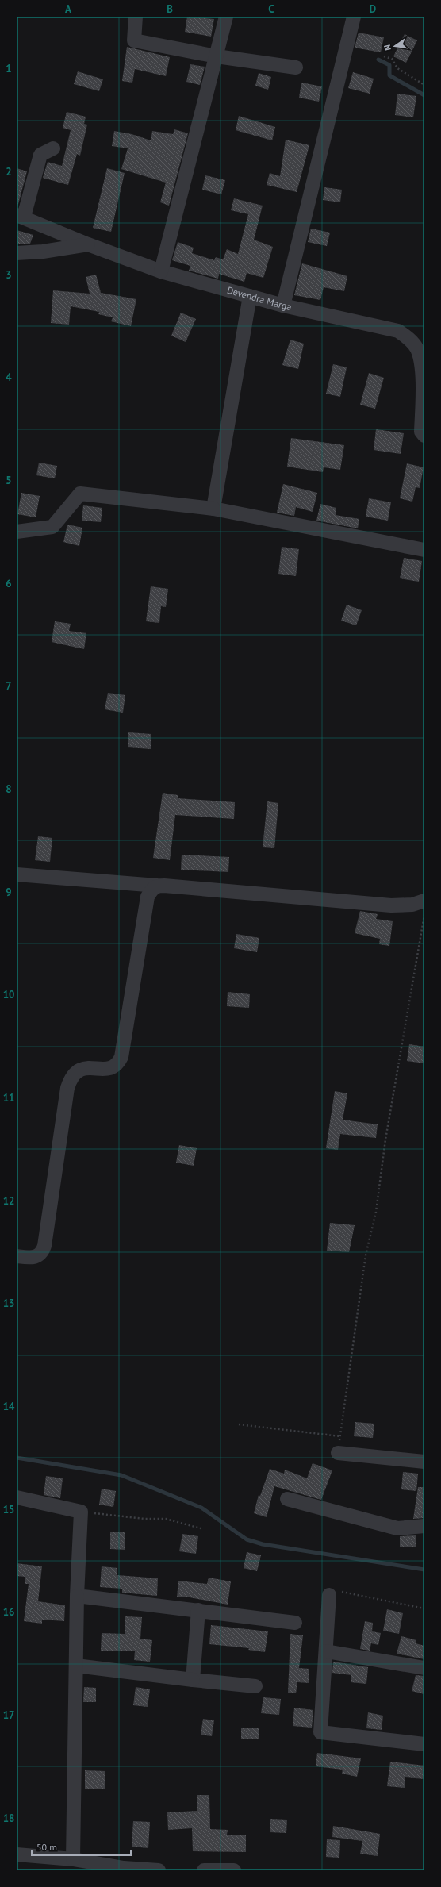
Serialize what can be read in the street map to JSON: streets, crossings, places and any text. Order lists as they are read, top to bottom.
{
  "streets": {
    "street": ["Devendra Marga"]
  },
  "scale_bar": "50 m",
  "north": "left",
  "grid": {
    "columns": [
      "A",
      "B",
      "C",
      "D"
    ],
    "rows": [
      "1",
      "2",
      "3",
      "4",
      "5",
      "6",
      "7",
      "8",
      "9",
      "10",
      "11",
      "12",
      "13",
      "14",
      "15",
      "16",
      "17",
      "18"
    ]
  }
}
